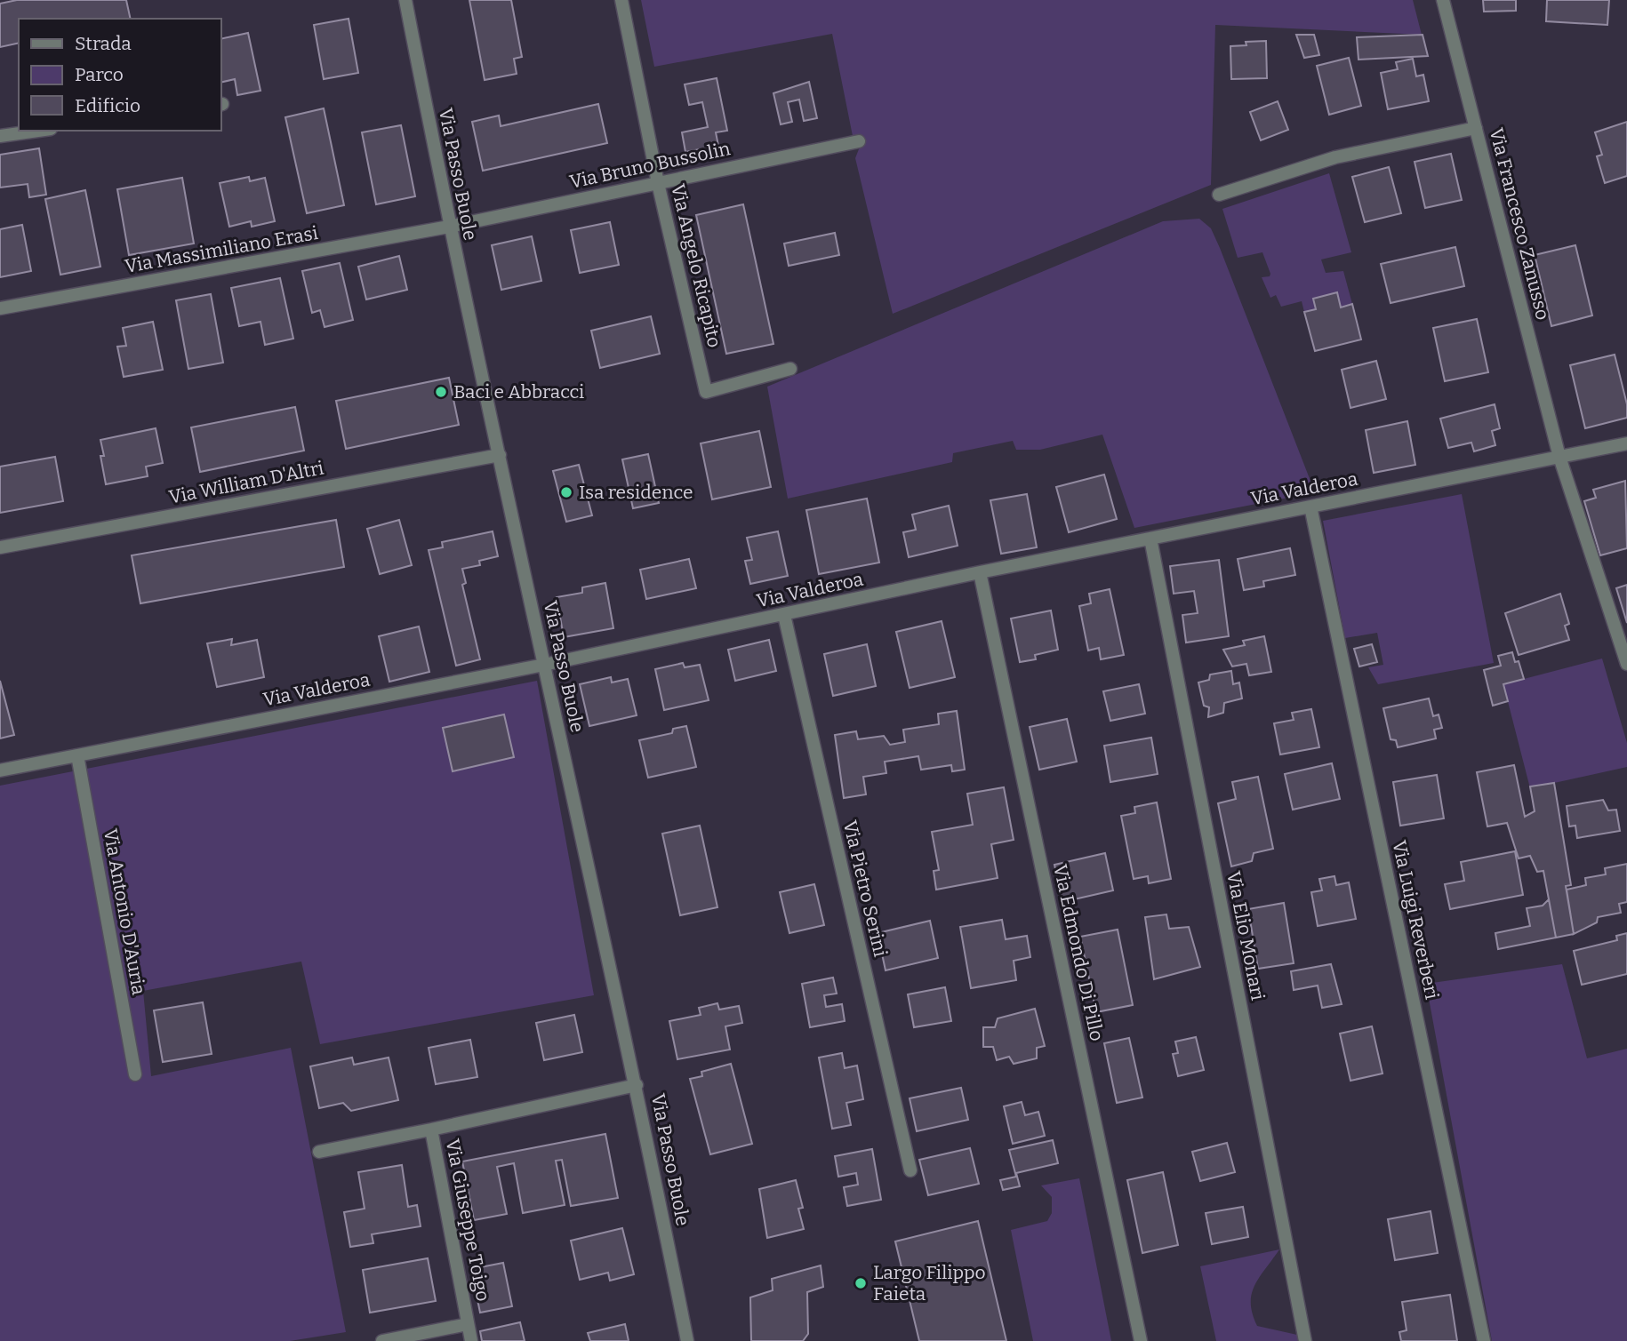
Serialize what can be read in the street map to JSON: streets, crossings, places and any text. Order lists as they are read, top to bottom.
{
  "streets": {
    "street": [
      "Via Bruno Bussolin",
      "Via Passo Buole",
      "Via Francesco Zanusso",
      "Via Massimiliano Erasi",
      "Via Angelo Ricapito",
      "Via William D'Altri",
      "Via Valderoa",
      "Via Pietro Serini",
      "Via Antonio D'Auria",
      "Via Luigi Reverberi",
      "Via Elio Monari",
      "Via Edmondo Di Pillo",
      "Via Giuseppe Toigo"
    ]
  },
  "crossings": [
    ["Via Bruno Bussolin", "Via Passo Buole"],
    ["Via Bruno Bussolin", "Via Massimiliano Erasi"],
    ["Via Bruno Bussolin", "Via Angelo Ricapito"],
    ["Via Passo Buole", "Via Massimiliano Erasi"],
    ["Via Passo Buole", "Via William D'Altri"],
    ["Via Passo Buole", "Via Valderoa"],
    ["Via Passo Buole", "Via Giuseppe Toigo"],
    ["Via Francesco Zanusso", "Via Valderoa"],
    ["Via Valderoa", "Via Pietro Serini"],
    ["Via Valderoa", "Via Antonio D'Auria"],
    ["Via Valderoa", "Via Luigi Reverberi"],
    ["Via Valderoa", "Via Elio Monari"],
    ["Via Valderoa", "Via Edmondo Di Pillo"]
  ],
  "places": ["Baci e Abbracci", "Isa residence", "Largo Filippo Faieta"],
  "legend": ["Strada", "Parco", "Edificio"]
}
